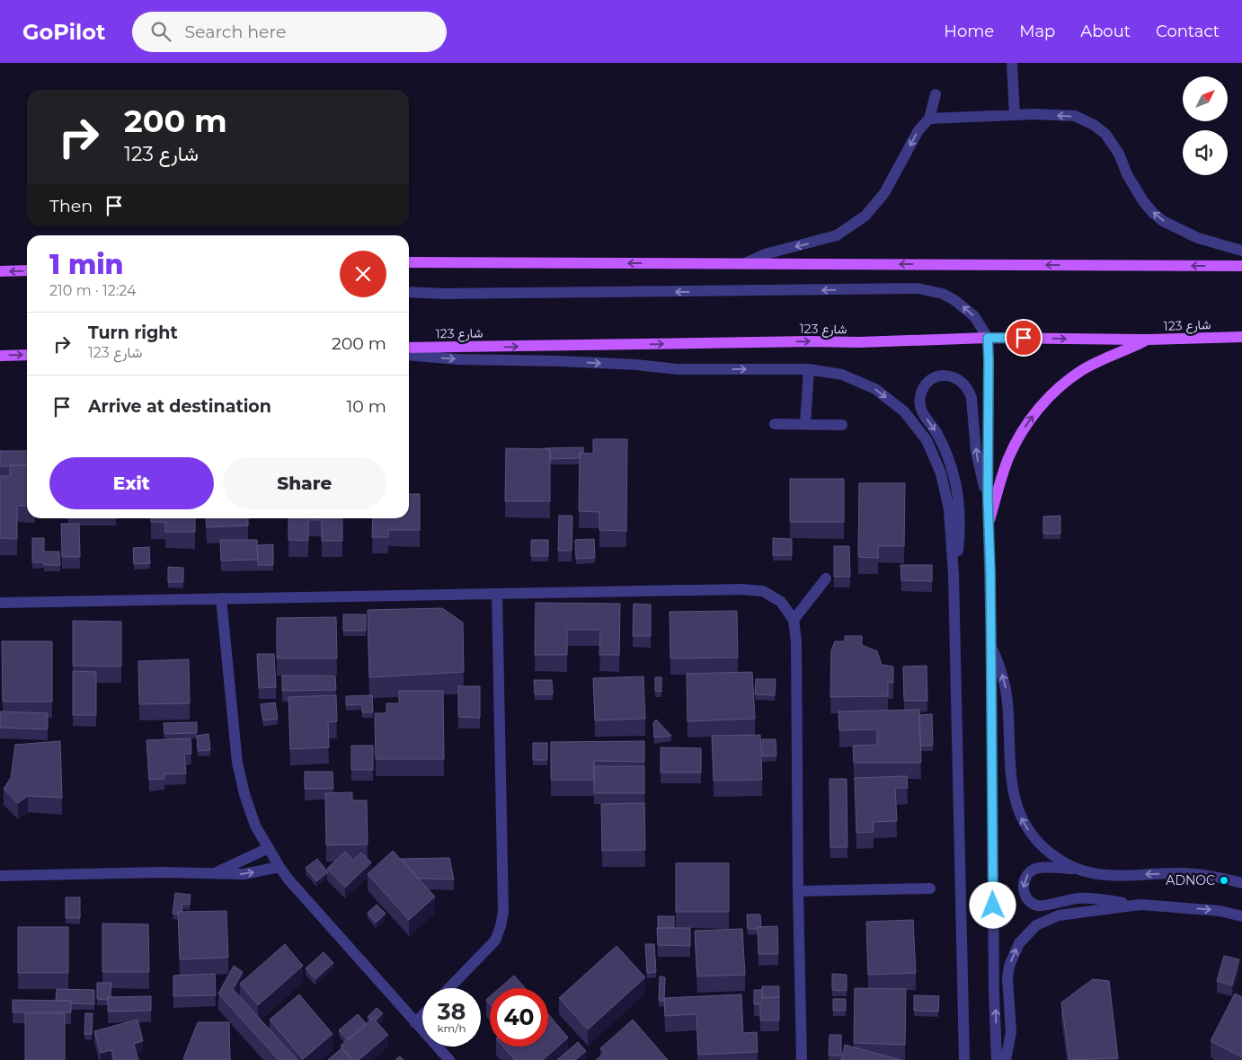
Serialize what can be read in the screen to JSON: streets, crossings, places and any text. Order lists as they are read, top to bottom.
{
  "streets": {
    "main road": ["شارع 123"]
  },
  "places": ["ADNOC"],
  "north": "top right",
  "page": {
    "header": "GoPilot",
    "search": "Search here",
    "nav": [
      "Home",
      "Map",
      "About",
      "Contact"
    ],
    "turn": ["200 m", "شارع 123"],
    "then": "Then",
    "heading": ["1 min", "210 m · 12:24"],
    "list": [
      {
        "name": "Turn right",
        "note": "شارع 123",
        "value": "200 m"
      },
      {
        "name": "Arrive at destination",
        "value": "10 m"
      }
    ],
    "buttons": ["Exit", "Share"],
    "speed": "38 km/h",
    "limit": "40"
  }
}
